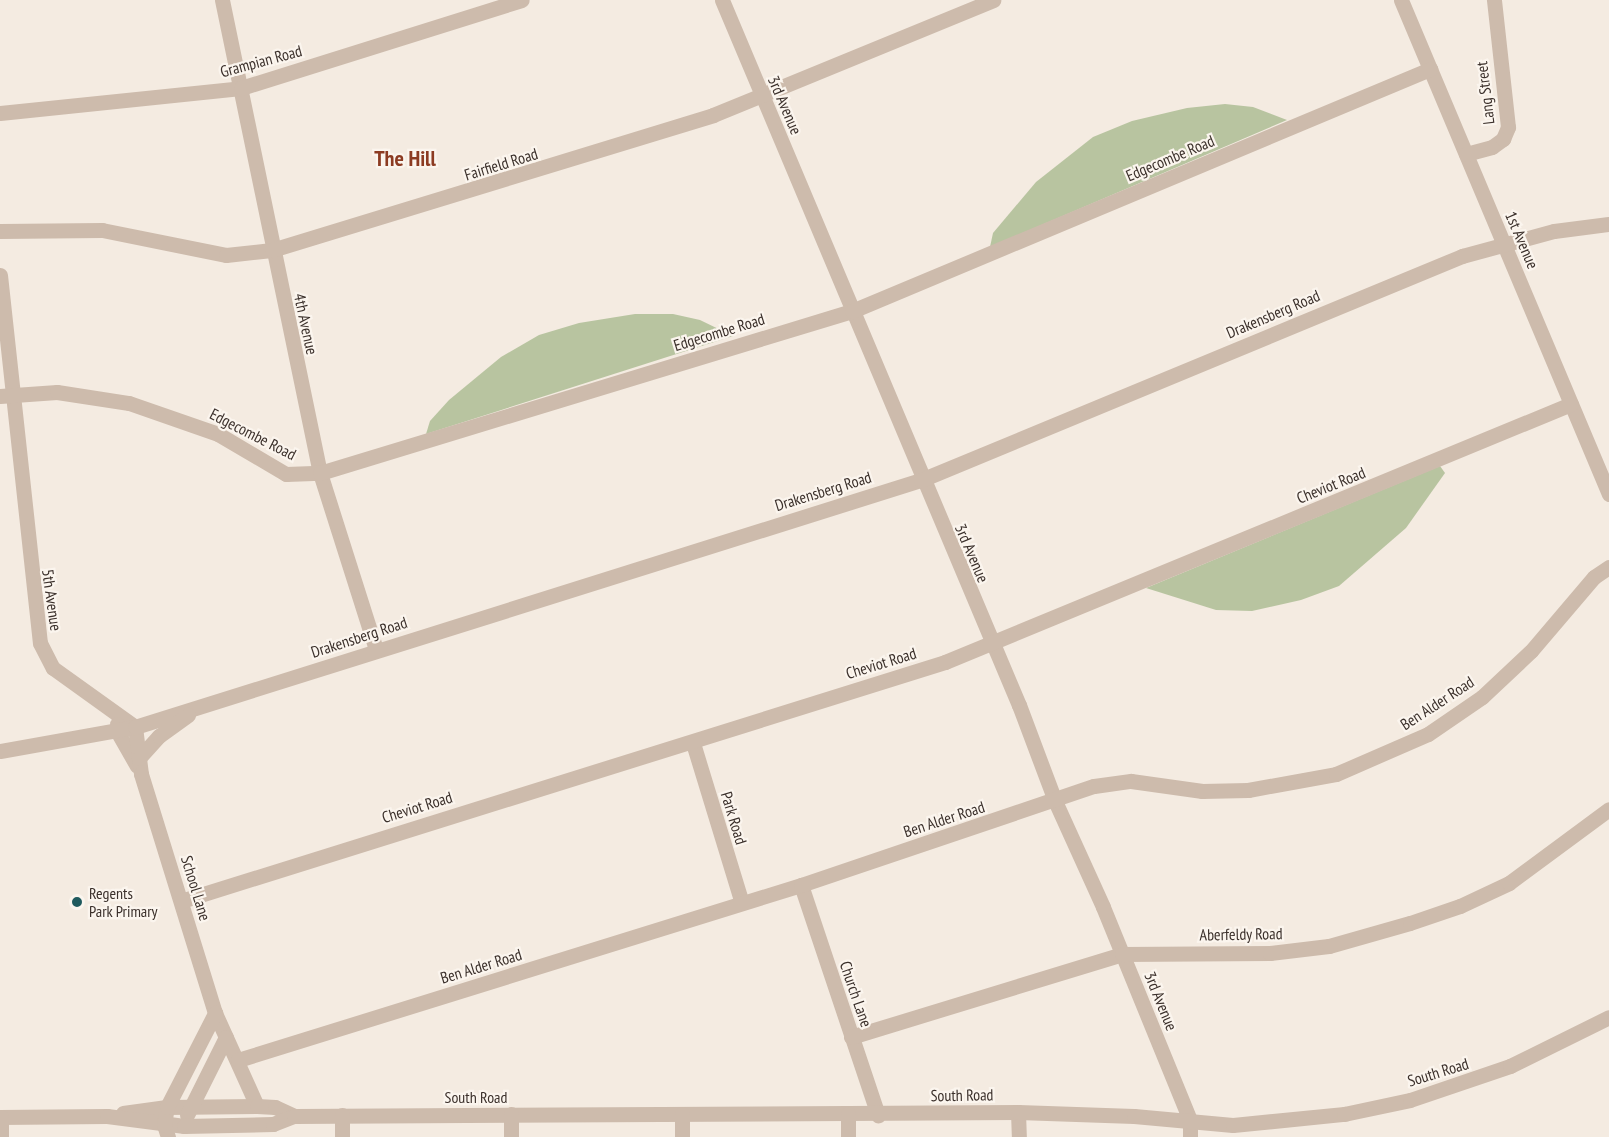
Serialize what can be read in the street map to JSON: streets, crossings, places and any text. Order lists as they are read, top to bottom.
{
  "streets": {
    "street": [
      "Grampian Road",
      "Lang Street",
      "3rd Avenue",
      "Edgecombe Road",
      "Fairfield Road",
      "1st Avenue",
      "Drakensberg Road",
      "4th Avenue",
      "Cheviot Road",
      "5th Avenue",
      "Ben Alder Road",
      "Park Road",
      "School Lane",
      "Aberfeldy Road",
      "Church Lane",
      "South Road"
    ]
  },
  "crossings": [
    ["Grampian Road", "4th Avenue"],
    ["Lang Street", "1st Avenue"],
    ["3rd Avenue", "Edgecombe Road"],
    ["3rd Avenue", "Fairfield Road"],
    ["3rd Avenue", "Drakensberg Road"],
    ["3rd Avenue", "Cheviot Road"],
    ["3rd Avenue", "Ben Alder Road"],
    ["3rd Avenue", "Aberfeldy Road"],
    ["3rd Avenue", "South Road"],
    ["Edgecombe Road", "1st Avenue"],
    ["Edgecombe Road", "4th Avenue"],
    ["Edgecombe Road", "5th Avenue"],
    ["Fairfield Road", "4th Avenue"],
    ["1st Avenue", "Drakensberg Road"],
    ["1st Avenue", "Cheviot Road"],
    ["Drakensberg Road", "4th Avenue"],
    ["Drakensberg Road", "5th Avenue"],
    ["Drakensberg Road", "School Lane"],
    ["Cheviot Road", "Park Road"],
    ["Cheviot Road", "School Lane"],
    ["5th Avenue", "School Lane"],
    ["Ben Alder Road", "Park Road"],
    ["Ben Alder Road", "School Lane"],
    ["Ben Alder Road", "Church Lane"],
    ["School Lane", "South Road"],
    ["Aberfeldy Road", "Church Lane"],
    ["Church Lane", "South Road"]
  ],
  "districts": ["The Hill"],
  "places": ["Regents Park Primary"]
}
